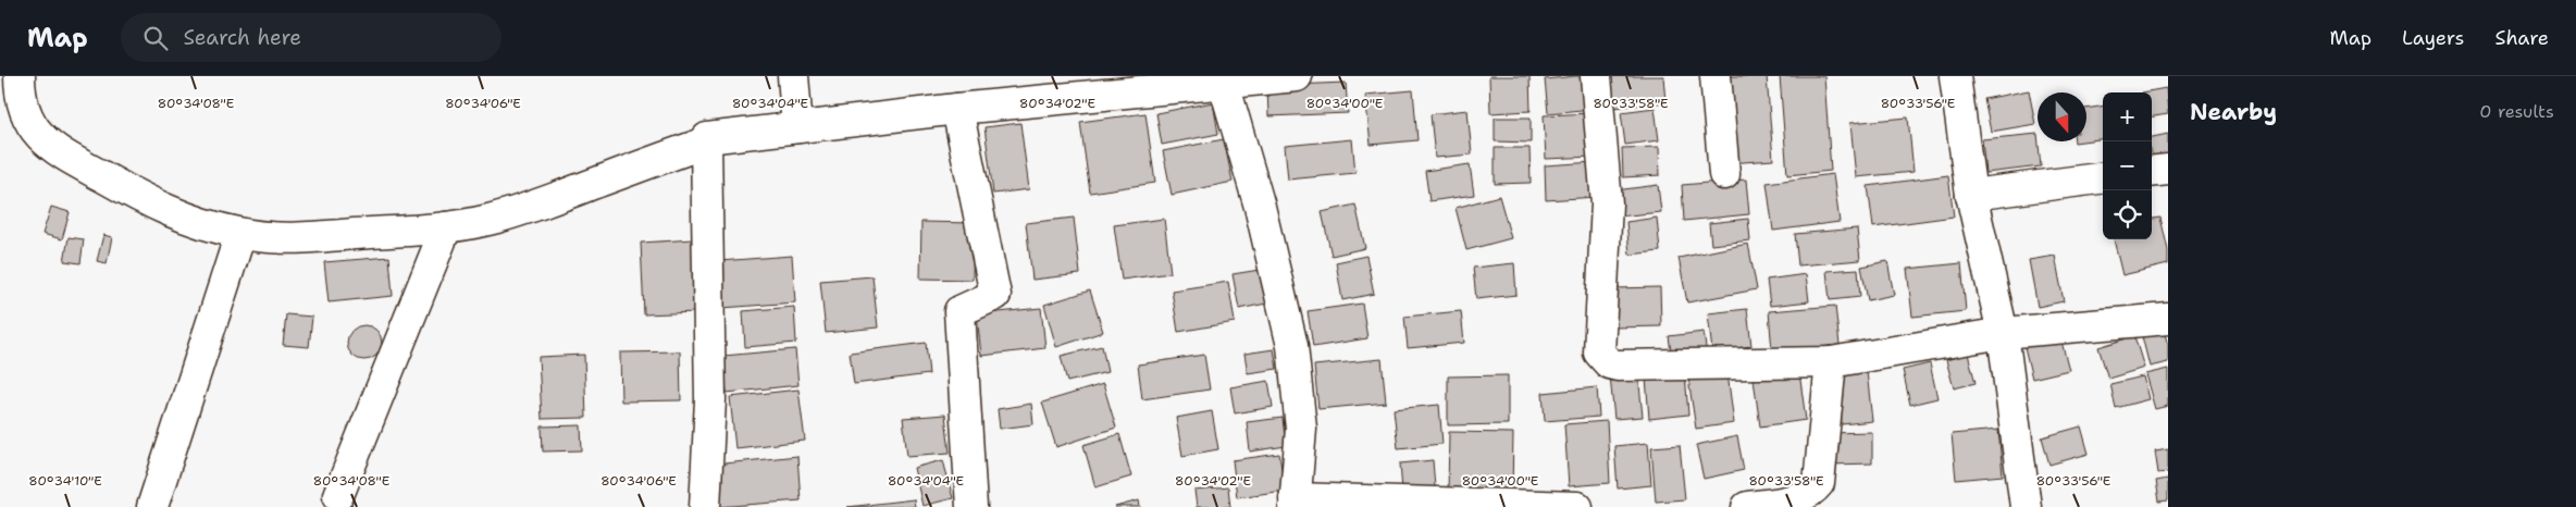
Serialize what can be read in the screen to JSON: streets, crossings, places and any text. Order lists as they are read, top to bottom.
{
  "north": "bottom",
  "page": {
    "header": "Map",
    "search": "Search here",
    "nav": ["Map", "Layers", "Share"],
    "heading": ["Nearby", "0 results"],
    "map_buttons": ["+", "−"]
  },
  "coordinates": [
    "80°34'08\"E",
    "80°34'06\"E",
    "80°34'04\"E",
    "80°34'02\"E",
    "80°34'00\"E",
    "80°33'58\"E",
    "80°33'56\"E",
    "80°34'10\"E"
  ]
}
